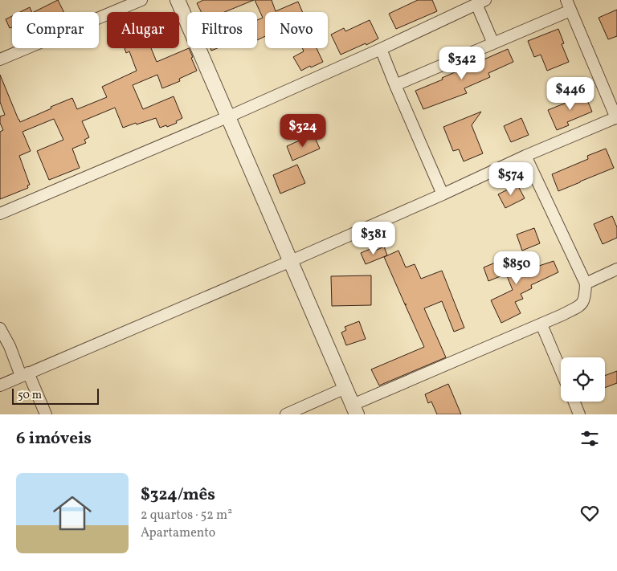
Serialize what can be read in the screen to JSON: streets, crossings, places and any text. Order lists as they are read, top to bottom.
{
  "scale_bar": "50 m",
  "page": {
    "chip": [
      "Comprar",
      "Alugar",
      "Filtros",
      "Novo"
    ],
    "price": [
      "$342",
      "$446",
      "$324",
      "$574",
      "$381",
      "$850"
    ],
    "scale": "50 m",
    "heading": "6 imóveis",
    "list": [
      {
        "name": "$324/mês",
        "note": "2 quartos · 52 m² · Apartamento"
      }
    ]
  }
}
